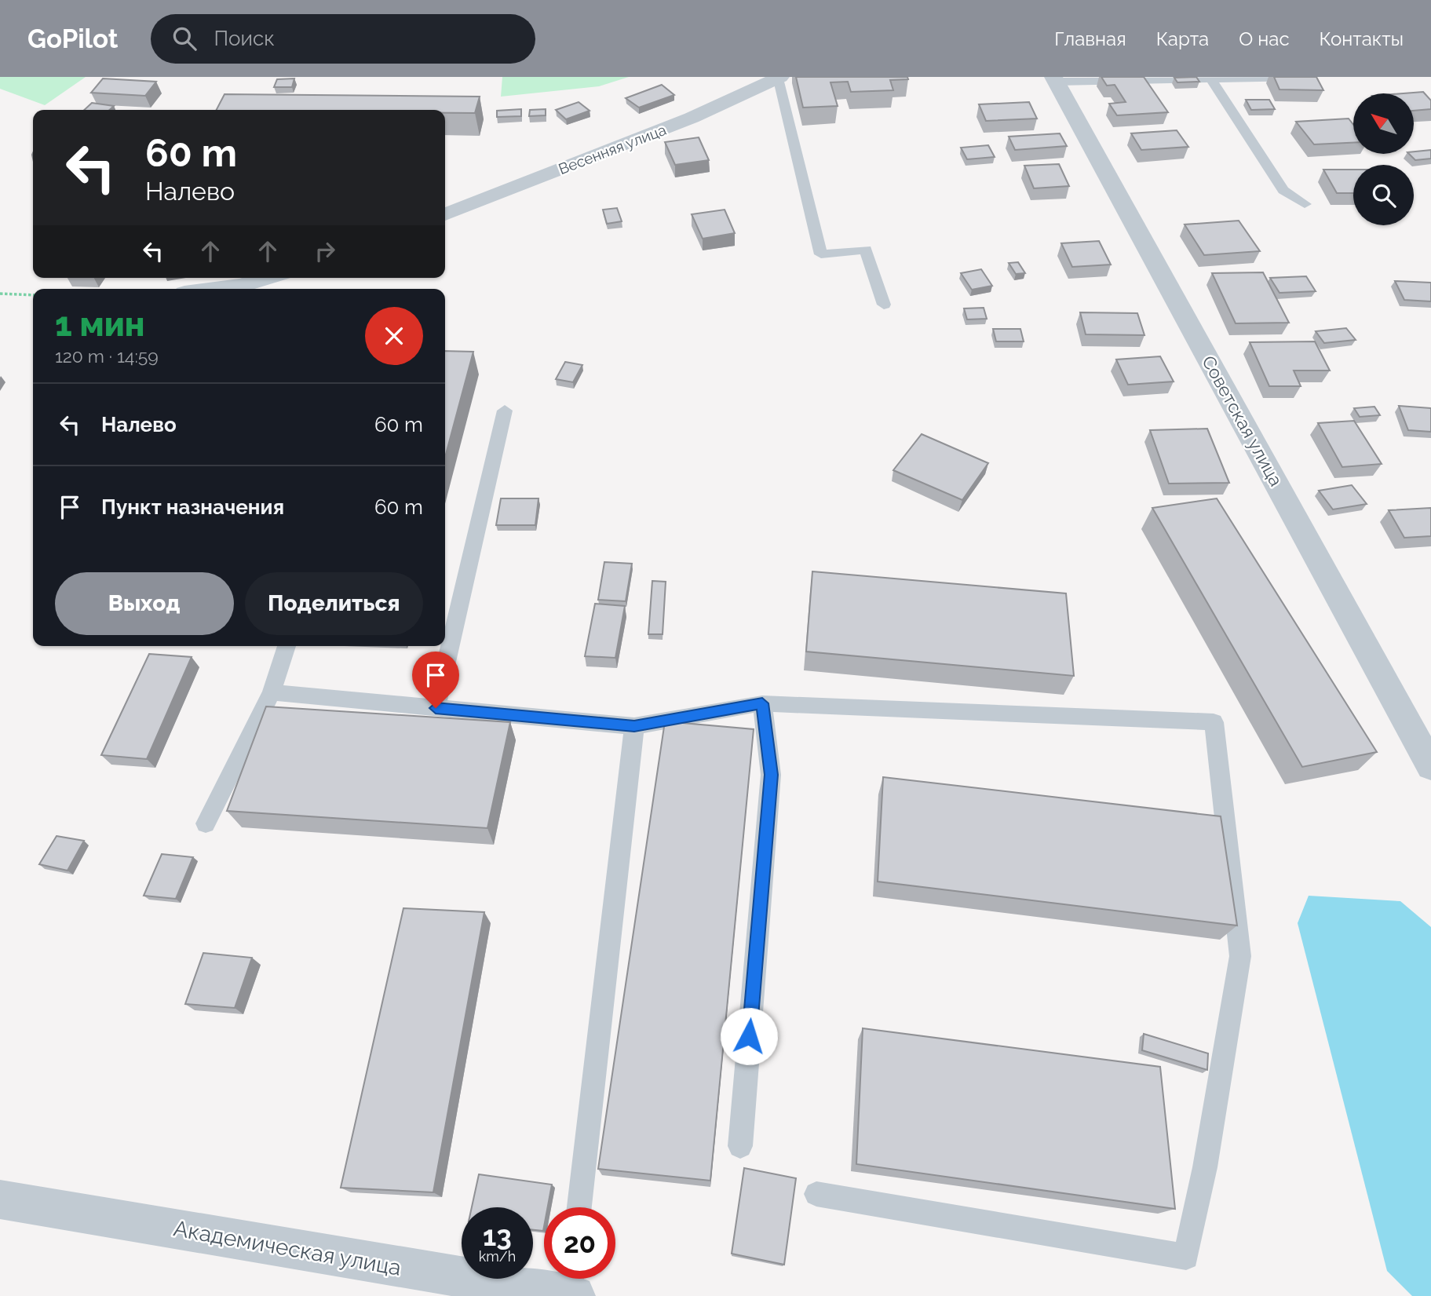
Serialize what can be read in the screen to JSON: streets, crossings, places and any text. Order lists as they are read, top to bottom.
{
  "streets": {
    "street": ["Весенняя улица", "Советская улица", "Академическая улица"]
  },
  "north": "top left",
  "page": {
    "header": "GoPilot",
    "search": "Поиск",
    "nav": [
      "Главная",
      "Карта",
      "О нас",
      "Контакты"
    ],
    "turn": ["60 m", "Налево"],
    "heading": ["1 мин", "120 m · 14:59"],
    "list": [
      {
        "name": "Налево",
        "value": "60 m"
      },
      {
        "name": "Пункт назначения",
        "value": "60 m"
      }
    ],
    "buttons": ["Выход", "Поделиться"],
    "speed": "13 km/h",
    "limit": "20"
  }
}
